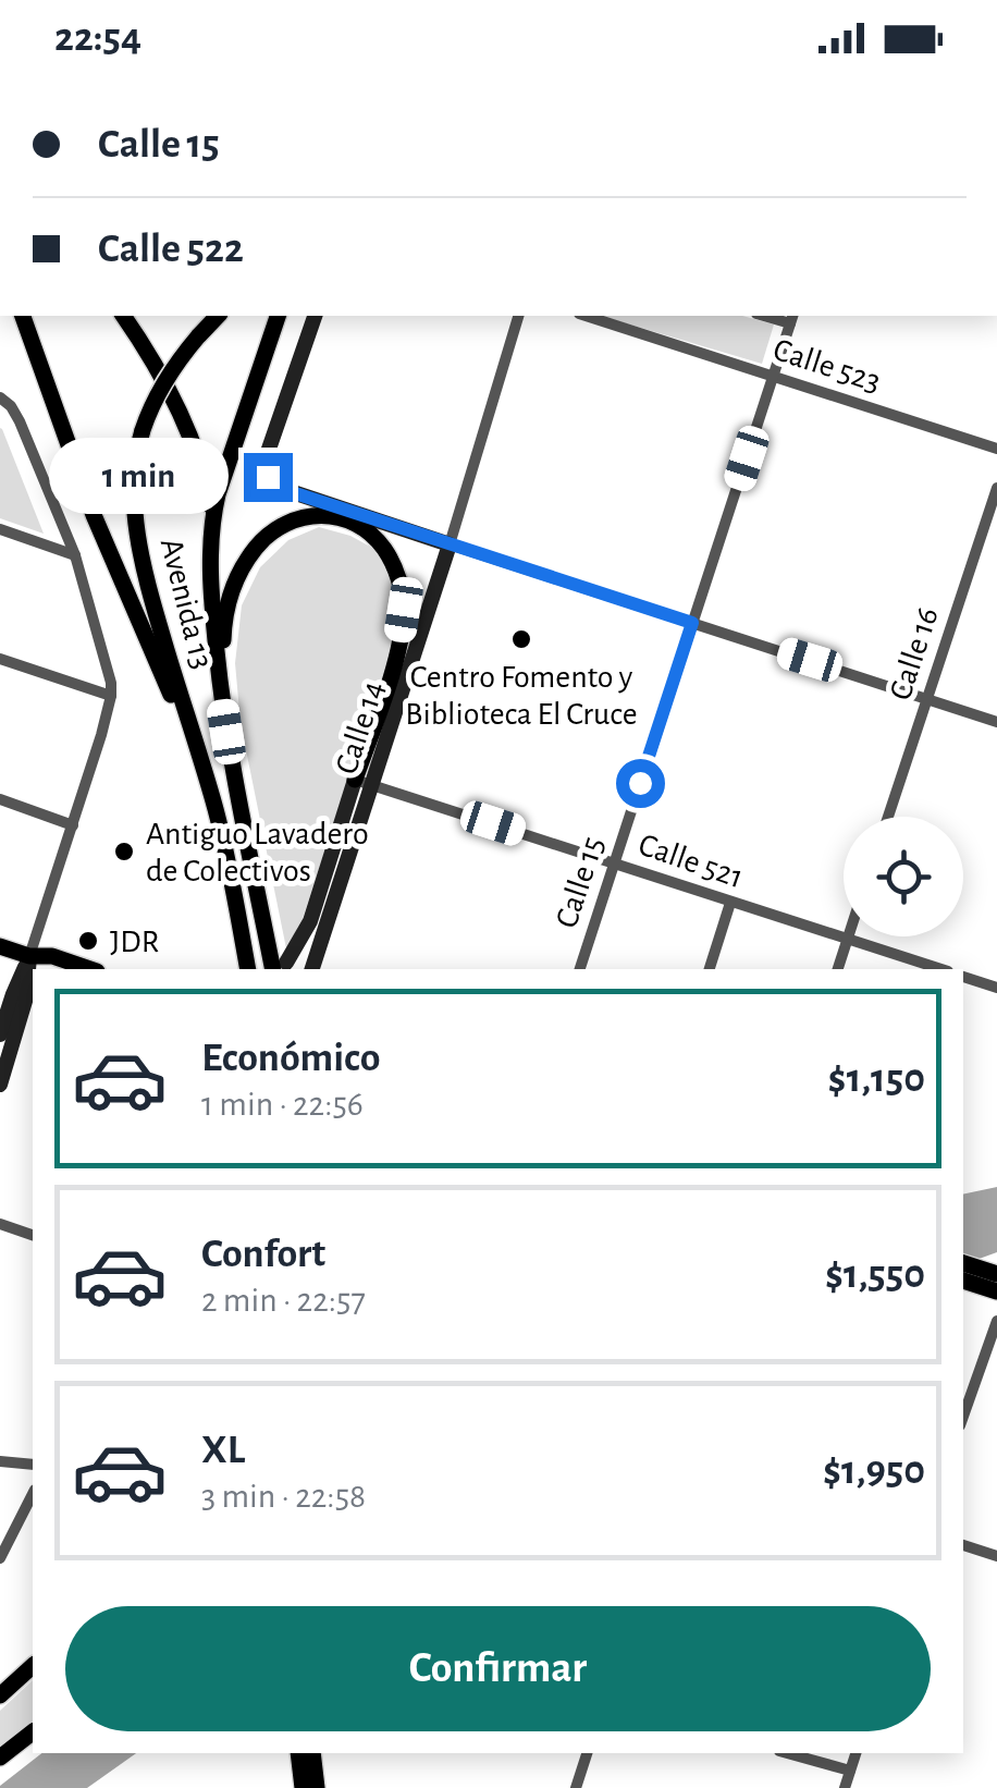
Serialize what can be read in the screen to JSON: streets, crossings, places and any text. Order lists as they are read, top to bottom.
{
  "streets": {
    "main road": ["Avenida 13"],
    "street": [
      "Calle 523",
      "Calle 16",
      "Calle 14",
      "Calle 521",
      "Calle 15"
    ]
  },
  "crossings": [
    ["Calle 523", "Calle 15"],
    ["Avenida 13", "Calle 14"],
    ["Calle 14", "Calle 521"],
    ["Calle 521", "Calle 15"]
  ],
  "places": ["Centro Fomento y Biblioteca El Cruce", "Antiguo Lavadero de Colectivos", "JDR"],
  "page": {
    "status": "22:54",
    "banner": ["Calle 15", "Calle 522"],
    "bubble": "1 min",
    "list": [
      {
        "name": "Económico",
        "note": "1 min · 22:56",
        "value": "$1,150"
      },
      {
        "name": "Confort",
        "note": "2 min · 22:57",
        "value": "$1,550"
      },
      {
        "name": "XL",
        "note": "3 min · 22:58",
        "value": "$1,950"
      }
    ],
    "buttons": "Confirmar"
  }
}
